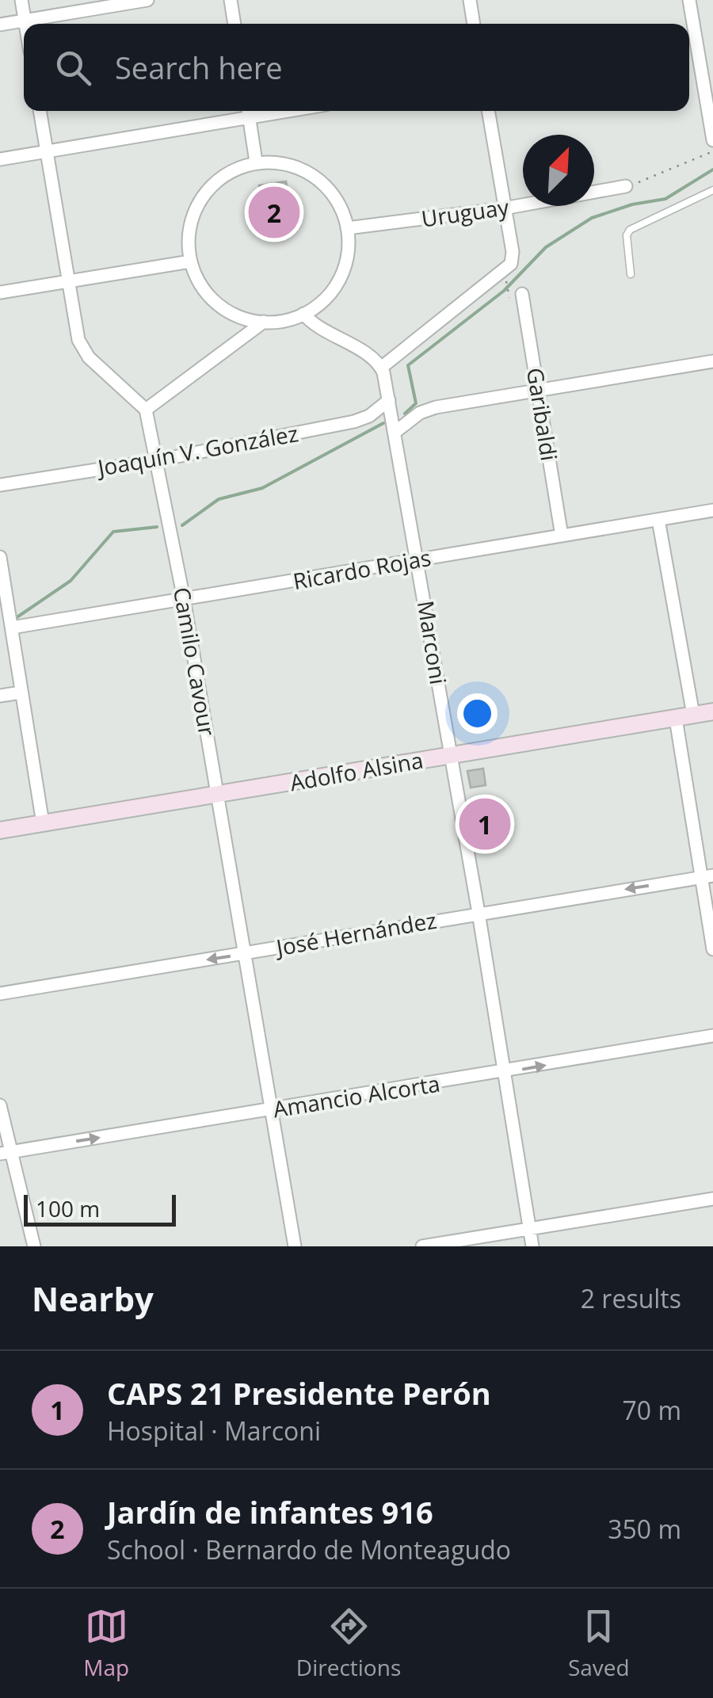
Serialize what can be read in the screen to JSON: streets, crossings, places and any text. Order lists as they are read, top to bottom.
{
  "streets": {
    "street": [
      "Uruguay",
      "Garibaldi",
      "Joaquín V. González",
      "Ricardo Rojas",
      "Marconi",
      "Camilo Cavour",
      "Adolfo Alsina",
      "José Hernández",
      "Amancio Alcorta"
    ]
  },
  "crossings": [
    ["Garibaldi", "Ricardo Rojas"],
    ["Joaquín V. González", "Marconi"],
    ["Joaquín V. González", "Camilo Cavour"],
    ["Ricardo Rojas", "Marconi"],
    ["Ricardo Rojas", "Camilo Cavour"],
    ["Marconi", "Adolfo Alsina"],
    ["Marconi", "José Hernández"],
    ["Marconi", "Amancio Alcorta"],
    ["Camilo Cavour", "Adolfo Alsina"],
    ["Camilo Cavour", "José Hernández"],
    ["Camilo Cavour", "Amancio Alcorta"]
  ],
  "one_way": ["José Hernández", "Amancio Alcorta"],
  "scale_bar": "100 m",
  "north": "top right",
  "page": {
    "search": "Search here",
    "pins": ["2", "1"],
    "scale": "100 m",
    "heading": ["Nearby", "2 results"],
    "list": [
      {
        "mark": "1",
        "name": "CAPS 21 Presidente Perón",
        "note": "Hospital · Marconi",
        "value": "70 m"
      },
      {
        "mark": "2",
        "name": "Jardín de infantes 916",
        "note": "School · Bernardo de Monteagudo",
        "value": "350 m"
      }
    ],
    "nav": ["Map", "Directions", "Saved"]
  }
}
